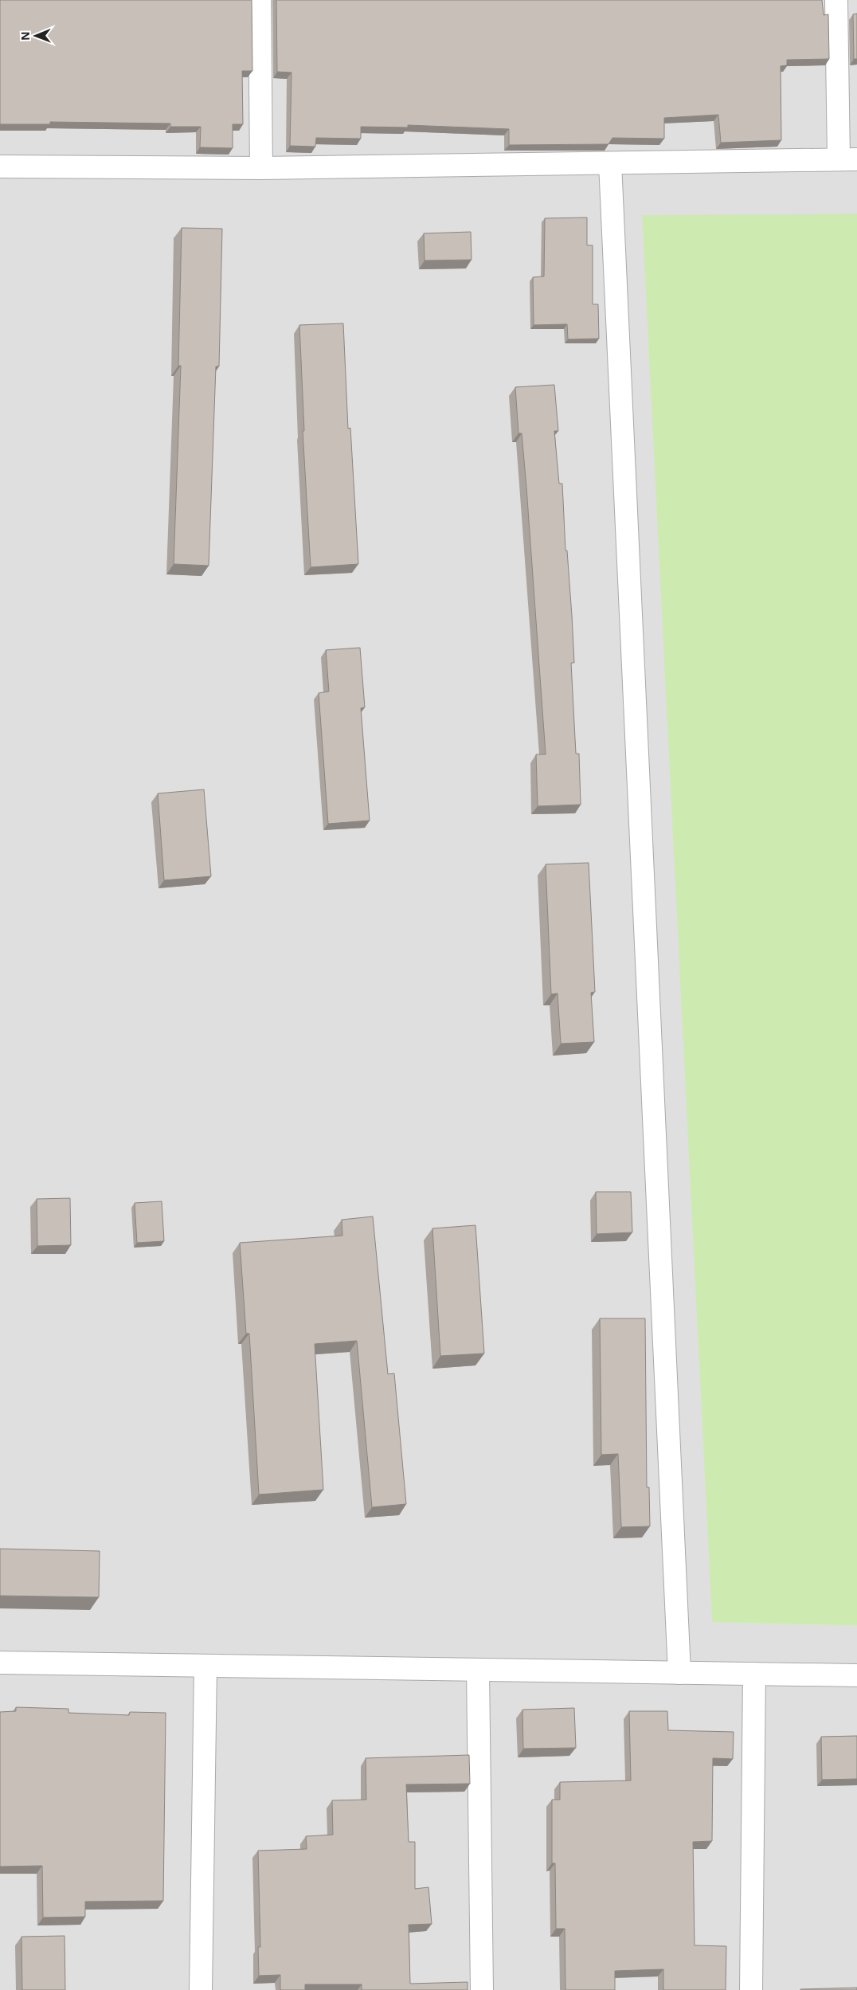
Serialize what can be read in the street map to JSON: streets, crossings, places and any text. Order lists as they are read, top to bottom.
{
  "north": "left"
}
